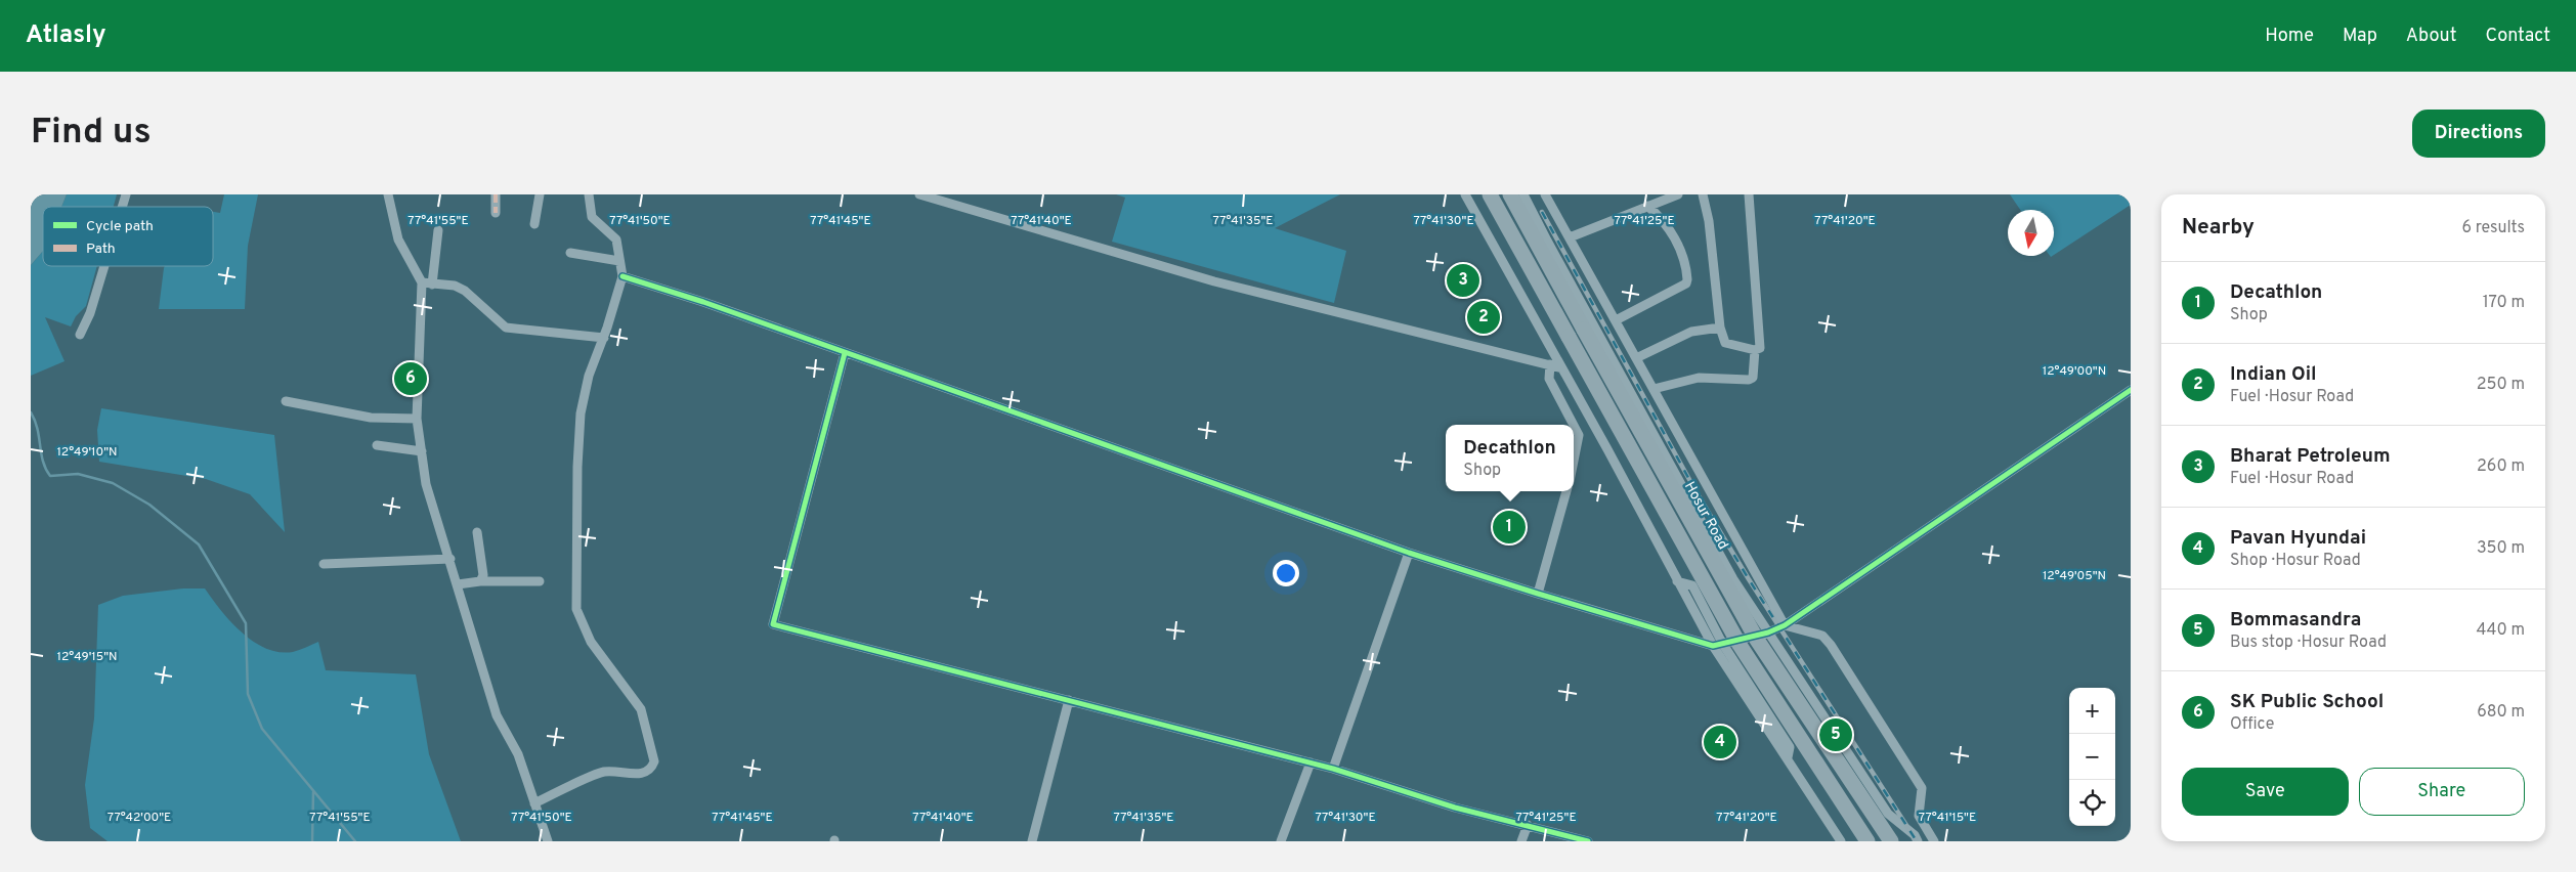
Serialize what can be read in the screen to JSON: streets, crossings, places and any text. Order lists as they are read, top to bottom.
{
  "streets": {
    "highway": ["Hosur Road"]
  },
  "legend": ["Cycle path", "Path"],
  "north": "bottom",
  "page": {
    "header": "Atlasly",
    "nav": [
      "Home",
      "Map",
      "About",
      "Contact"
    ],
    "buttons": [
      "Directions",
      ["Save", "Share"]
    ],
    "title": "Find us",
    "heading": ["Nearby", "6 results"],
    "list": [
      {
        "mark": "1",
        "name": "Decathlon",
        "note": "Shop",
        "value": "170 m"
      },
      {
        "mark": "2",
        "name": "Indian Oil",
        "note": "Fuel · Hosur Road",
        "value": "250 m"
      },
      {
        "mark": "3",
        "name": "Bharat Petroleum",
        "note": "Fuel · Hosur Road",
        "value": "260 m"
      },
      {
        "mark": "4",
        "name": "Pavan Hyundai",
        "note": "Shop · Hosur Road",
        "value": "350 m"
      },
      {
        "mark": "5",
        "name": "Bommasandra",
        "note": "Bus stop · Hosur Road",
        "value": "440 m"
      },
      {
        "mark": "6",
        "name": "SK Public School",
        "note": "Office",
        "value": "680 m"
      }
    ],
    "pins": [
      "3",
      "2",
      "6",
      "1",
      "5",
      "4"
    ],
    "popup": ["Decathlon", "Shop"],
    "map_buttons": ["+", "−"]
  },
  "coordinates": [
    "77°41'55\"E",
    "77°41'50\"E",
    "77°41'45\"E",
    "77°41'40\"E",
    "77°41'35\"E",
    "77°41'30\"E",
    "77°41'25\"E",
    "77°41'20\"E",
    "12°49'00\"N",
    "12°49'10\"N",
    "12°49'05\"N",
    "12°49'15\"N",
    "77°42'00\"E",
    "77°41'15\"E"
  ]
}
